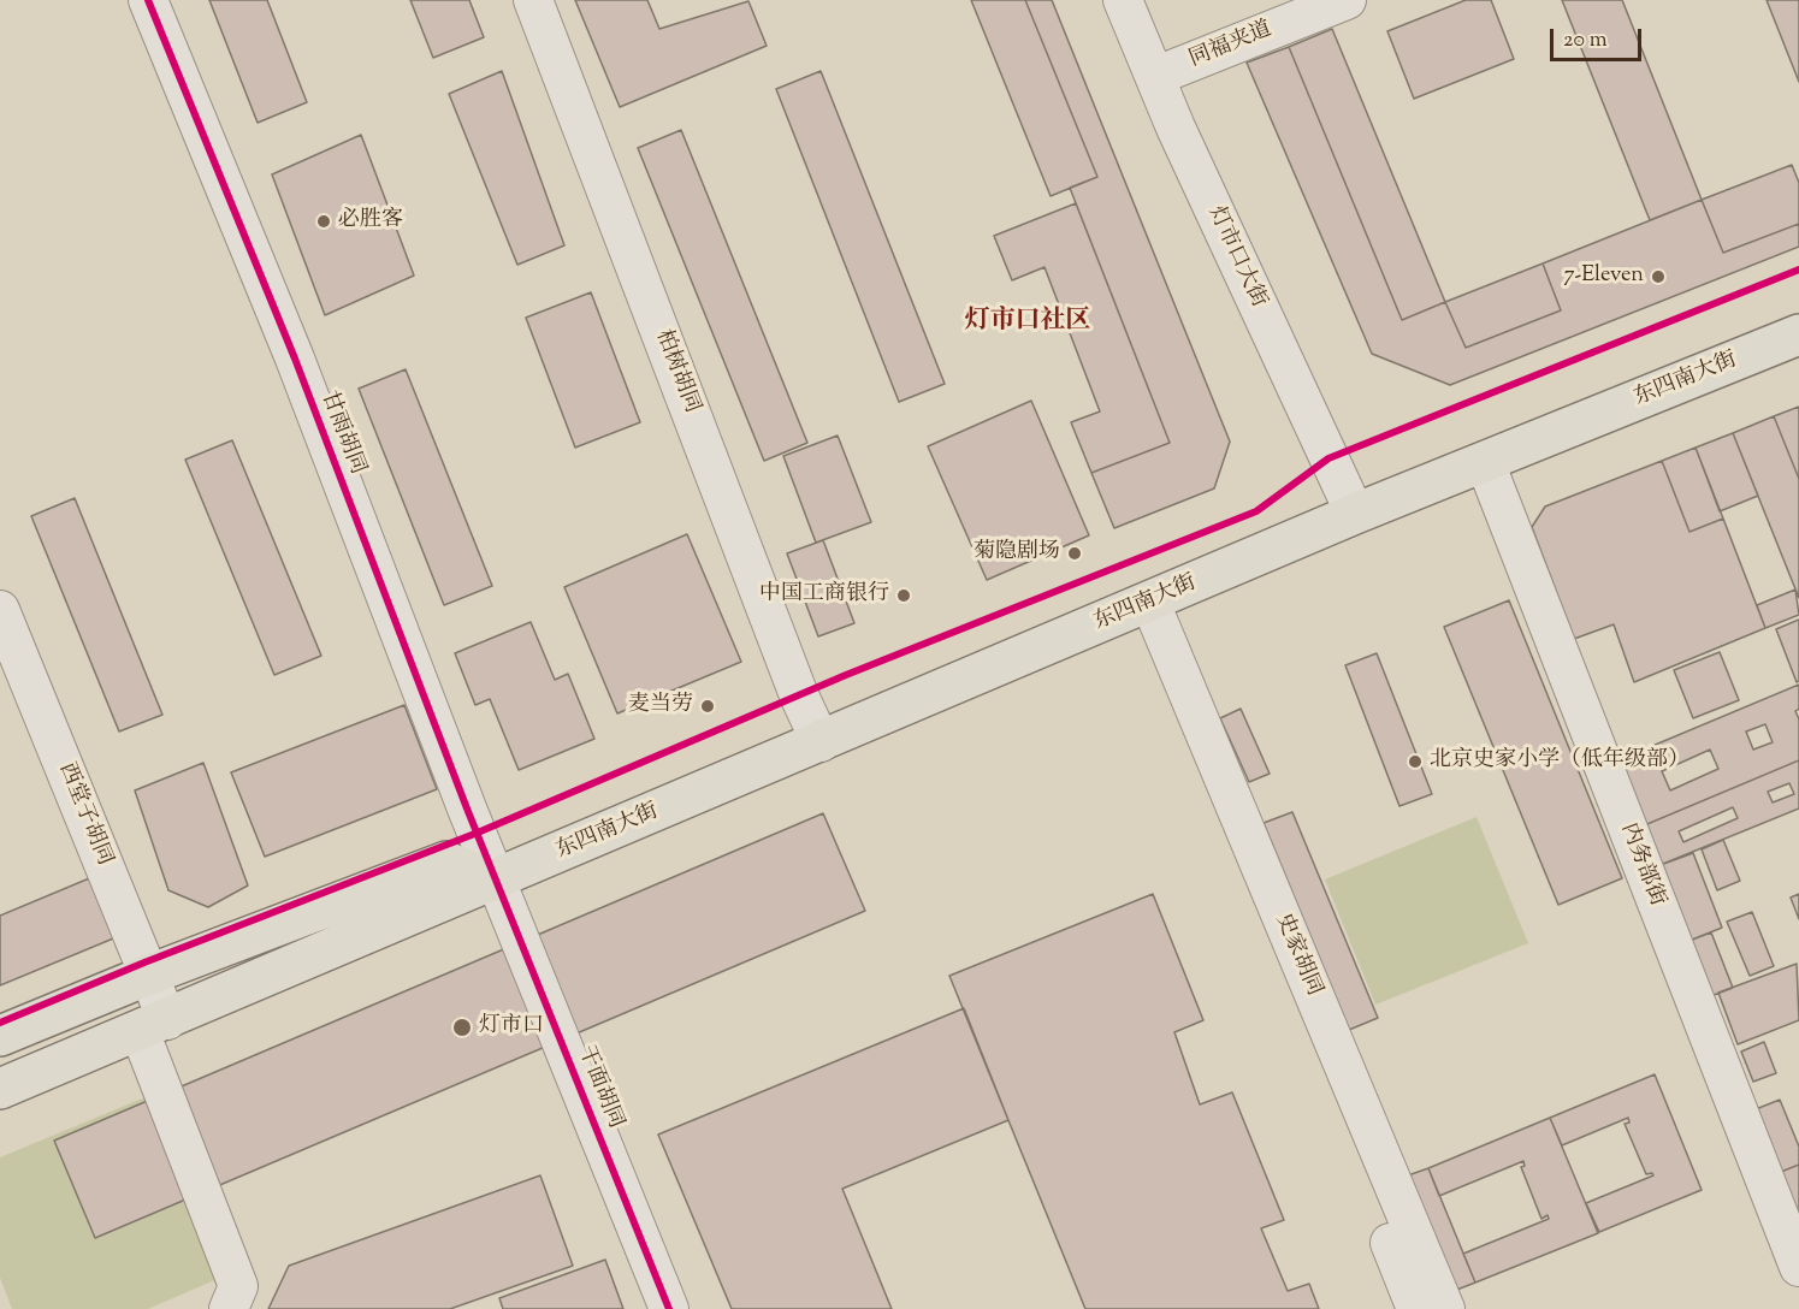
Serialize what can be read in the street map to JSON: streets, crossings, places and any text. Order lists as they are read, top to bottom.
{
  "streets": {
    "main road": ["东四南大街"],
    "street": [
      "同福夹道",
      "灯市口大街",
      "柏树胡同",
      "甘雨胡同",
      "西堂子胡同",
      "内务部街",
      "史家胡同",
      "干面胡同"
    ]
  },
  "crossings": [
    ["同福夹道", "灯市口大街"],
    ["灯市口大街", "东四南大街"],
    ["柏树胡同", "东四南大街"],
    ["东四南大街", "甘雨胡同"],
    ["东四南大街", "西堂子胡同"],
    ["东四南大街", "内务部街"],
    ["东四南大街", "史家胡同"],
    ["东四南大街", "干面胡同"],
    ["甘雨胡同", "干面胡同"]
  ],
  "districts": ["灯市口社区"],
  "places": [
    "必胜客",
    "7-Eleven",
    "菊隐剧场",
    "中国工商银行",
    "麦当劳",
    "北京史家小学（低年级部）",
    "灯市口"
  ],
  "scale_bar": "20 m"
}
